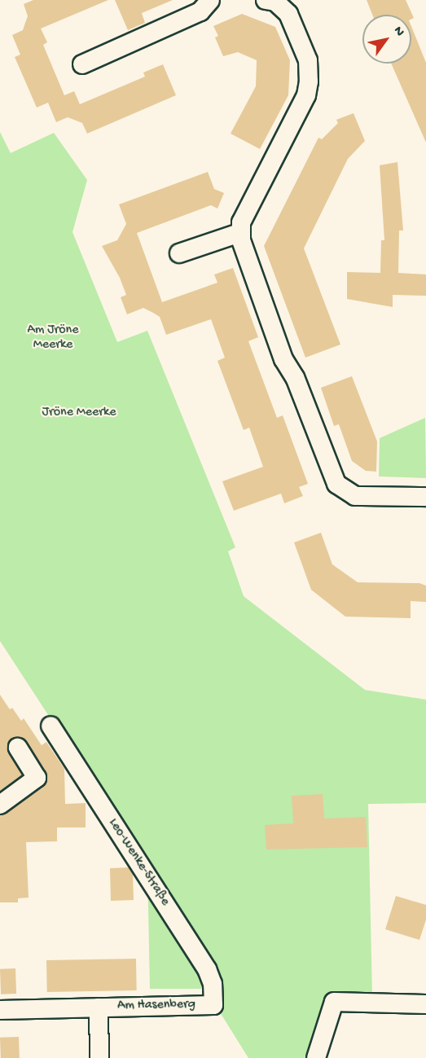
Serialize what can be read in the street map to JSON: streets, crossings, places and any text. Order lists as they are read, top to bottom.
{
  "streets": {
    "street": ["Leo-Wenke-Straße", "Am Hasenberg"]
  },
  "crossings": [
    ["Leo-Wenke-Straße", "Am Hasenberg"]
  ],
  "parks": ["Am Jröne Meerke", "Jröne Meerke"],
  "north": "top right"
}
